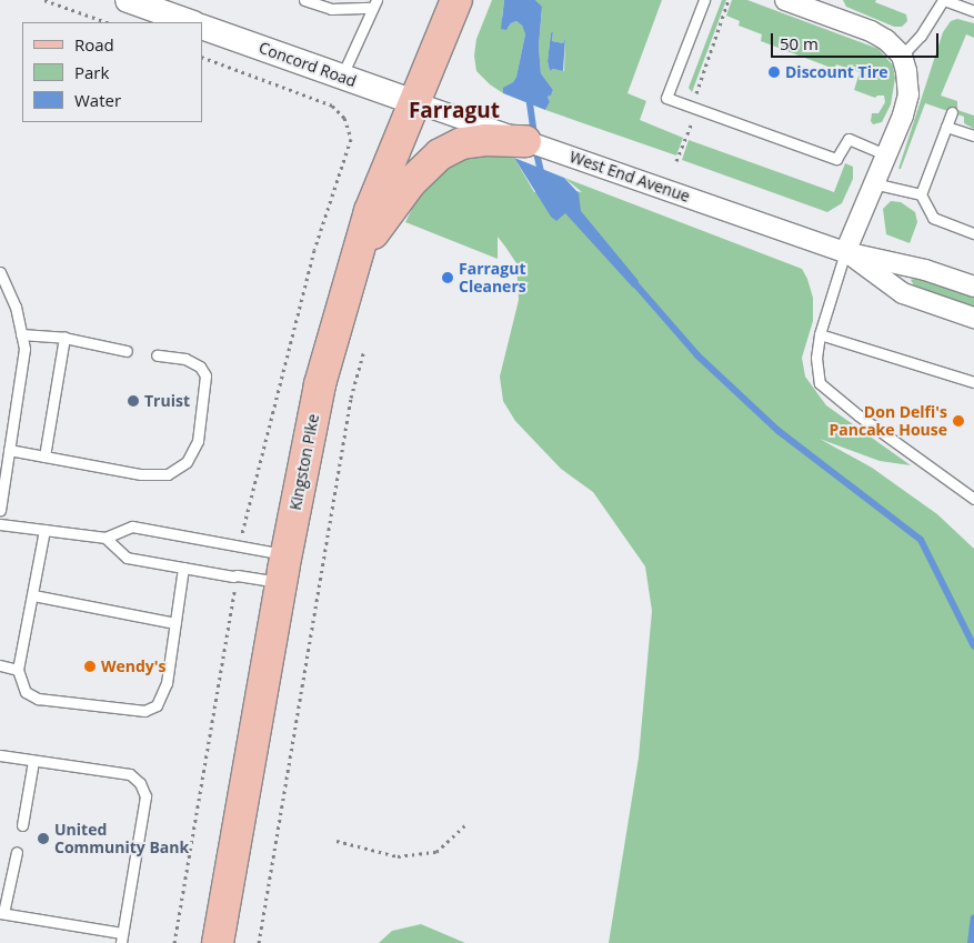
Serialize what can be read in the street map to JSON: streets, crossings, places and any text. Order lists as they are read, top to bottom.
{
  "streets": {
    "main road": ["Kingston Pike"],
    "street": ["Concord Road", "West End Avenue"]
  },
  "crossings": [
    ["Concord Road", "West End Avenue"],
    ["Concord Road", "Kingston Pike"],
    ["West End Avenue", "Kingston Pike"]
  ],
  "districts": ["Farragut"],
  "places": [
    "Discount Tire",
    "Farragut Cleaners",
    "Truist",
    "Don Delfi's Pancake House",
    "Wendy's",
    "United Community Bank"
  ],
  "legend": ["Road", "Park", "Water"],
  "scale_bar": "50 m"
}
